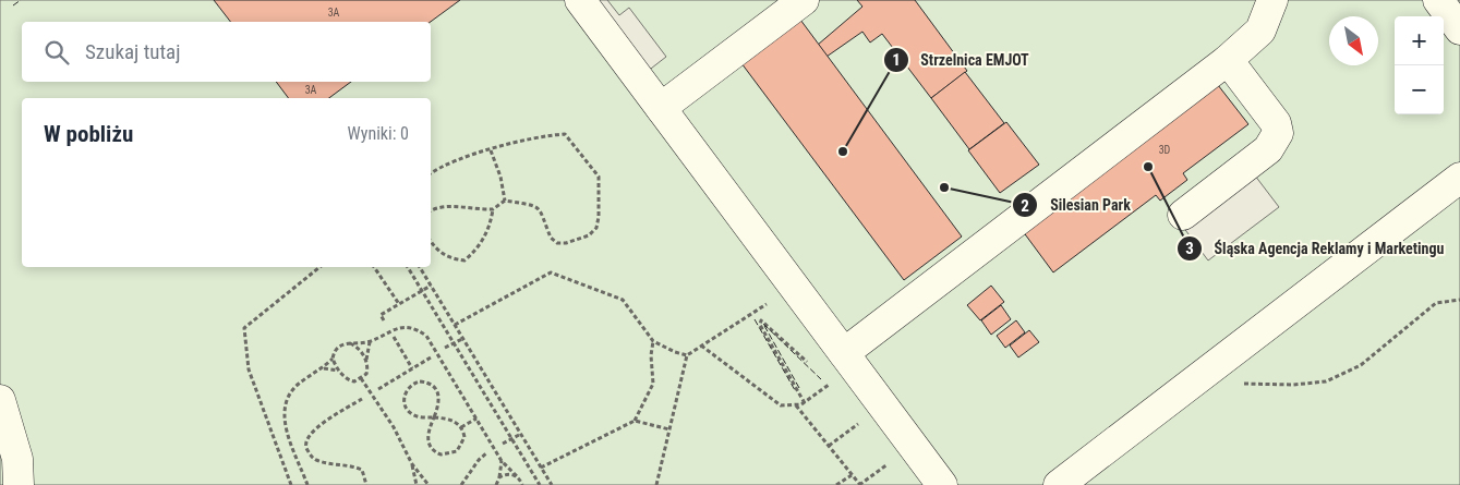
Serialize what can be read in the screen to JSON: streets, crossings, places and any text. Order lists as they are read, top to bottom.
{
  "places": ["Strzelnica EMJOT", "Śląska Agencja Reklamy i Marketingu", "Silesian Park"],
  "house_numbers": ["3A", "3A", "3D"],
  "north": "bottom right",
  "page": {
    "map_buttons": ["+", "−"],
    "search": "Szukaj tutaj",
    "heading": ["W pobliżu", "Wyniki: 0"]
  }
}
